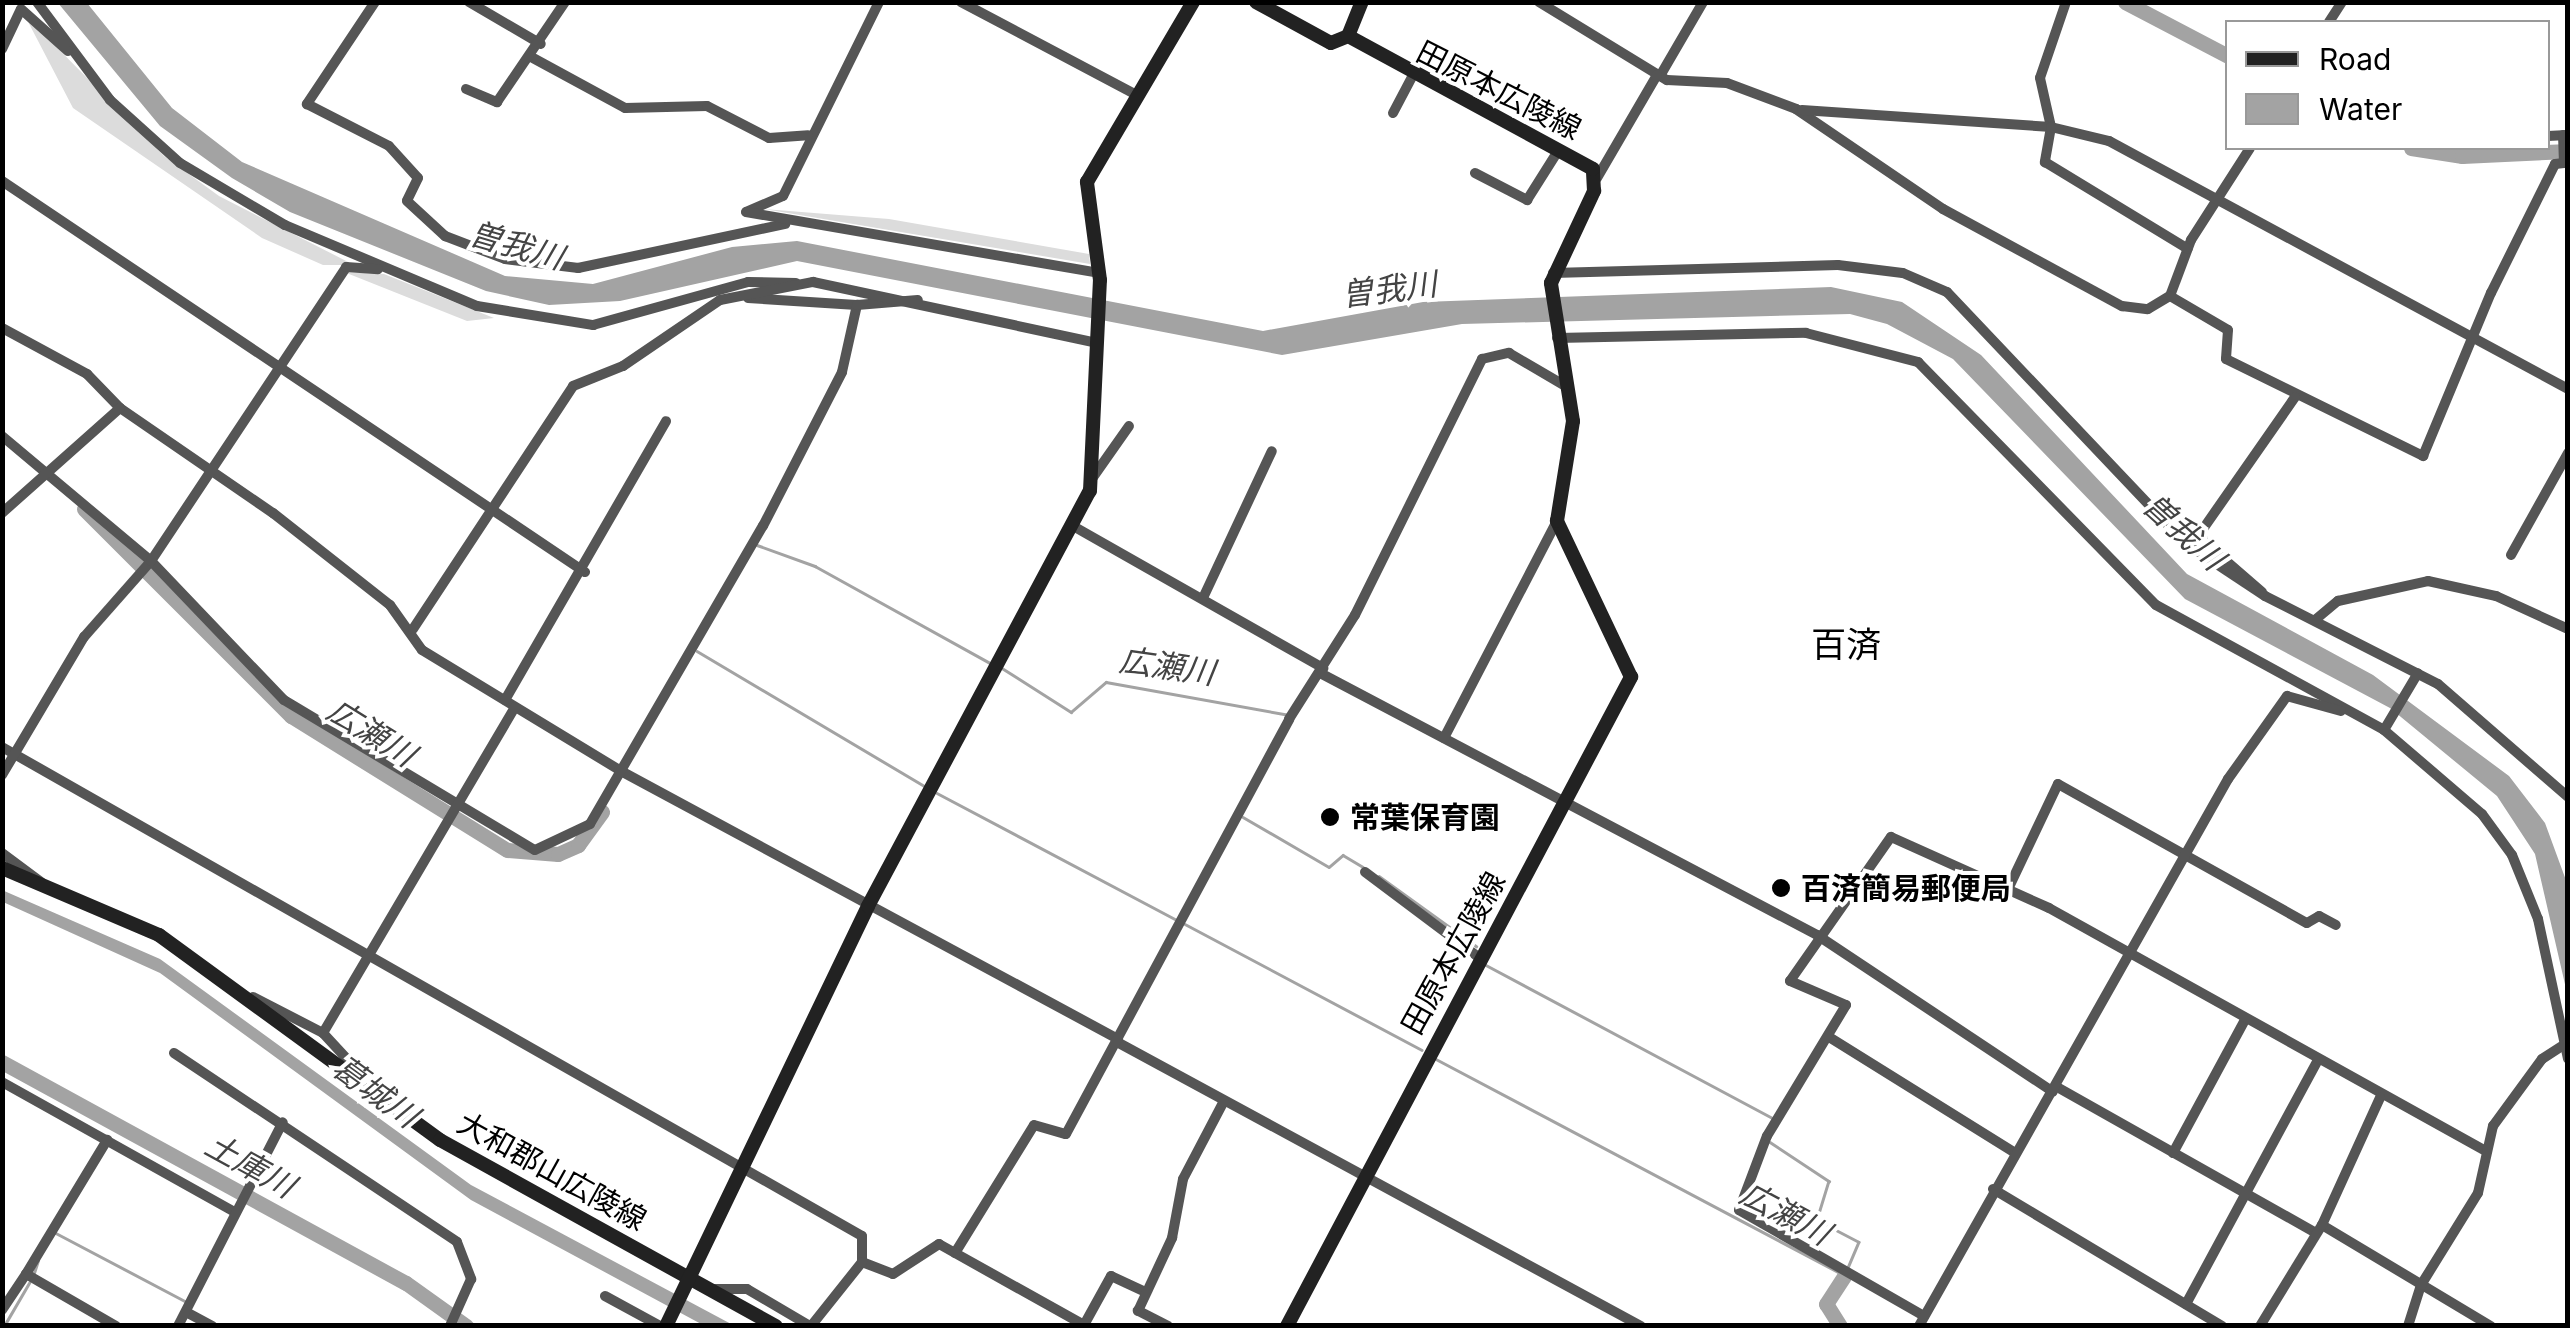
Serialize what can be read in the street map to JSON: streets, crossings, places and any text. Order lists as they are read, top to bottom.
{
  "streets": {
    "main road": ["田原本広陵線", "大和郡山広陵線"]
  },
  "districts": ["百済"],
  "water": [
    "曽我川",
    "広瀬川",
    "葛城川",
    "土庫川"
  ],
  "places": ["常葉保育園", "百済簡易郵便局"],
  "legend": ["Road", "Water"]
}
